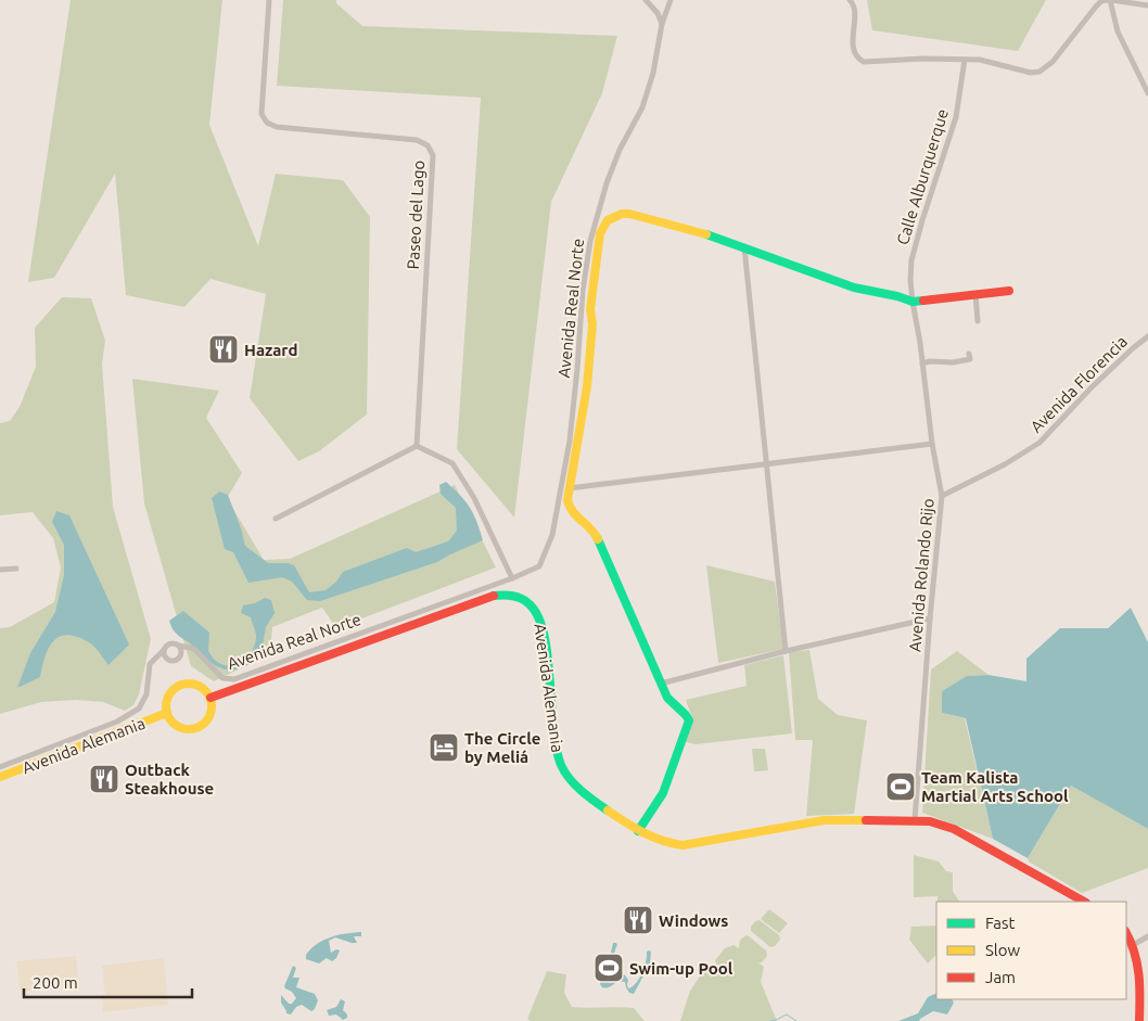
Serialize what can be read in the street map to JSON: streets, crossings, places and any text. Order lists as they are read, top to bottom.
{
  "streets": {
    "street": [
      "Calle Alburquerque",
      "Paseo del Lago",
      "Avenida Real Norte",
      "Avenida Florencia",
      "Avenida Rolando Rijo",
      "Avenida Alemania"
    ]
  },
  "crossings": [
    ["Calle Alburquerque", "Avenida Rolando Rijo"],
    ["Avenida Florencia", "Avenida Rolando Rijo"],
    ["Avenida Rolando Rijo", "Avenida Alemania"]
  ],
  "places": {
    "restaurant": ["Hazard", "Outback Steakhouse", "Windows"],
    "hotel": ["The Circle by Meliá"],
    "sports": ["Team Kalista Martial Arts School", "Swim-up Pool"]
  },
  "legend": ["Fast", "Slow", "Jam"],
  "scale_bar": "200 m"
}
